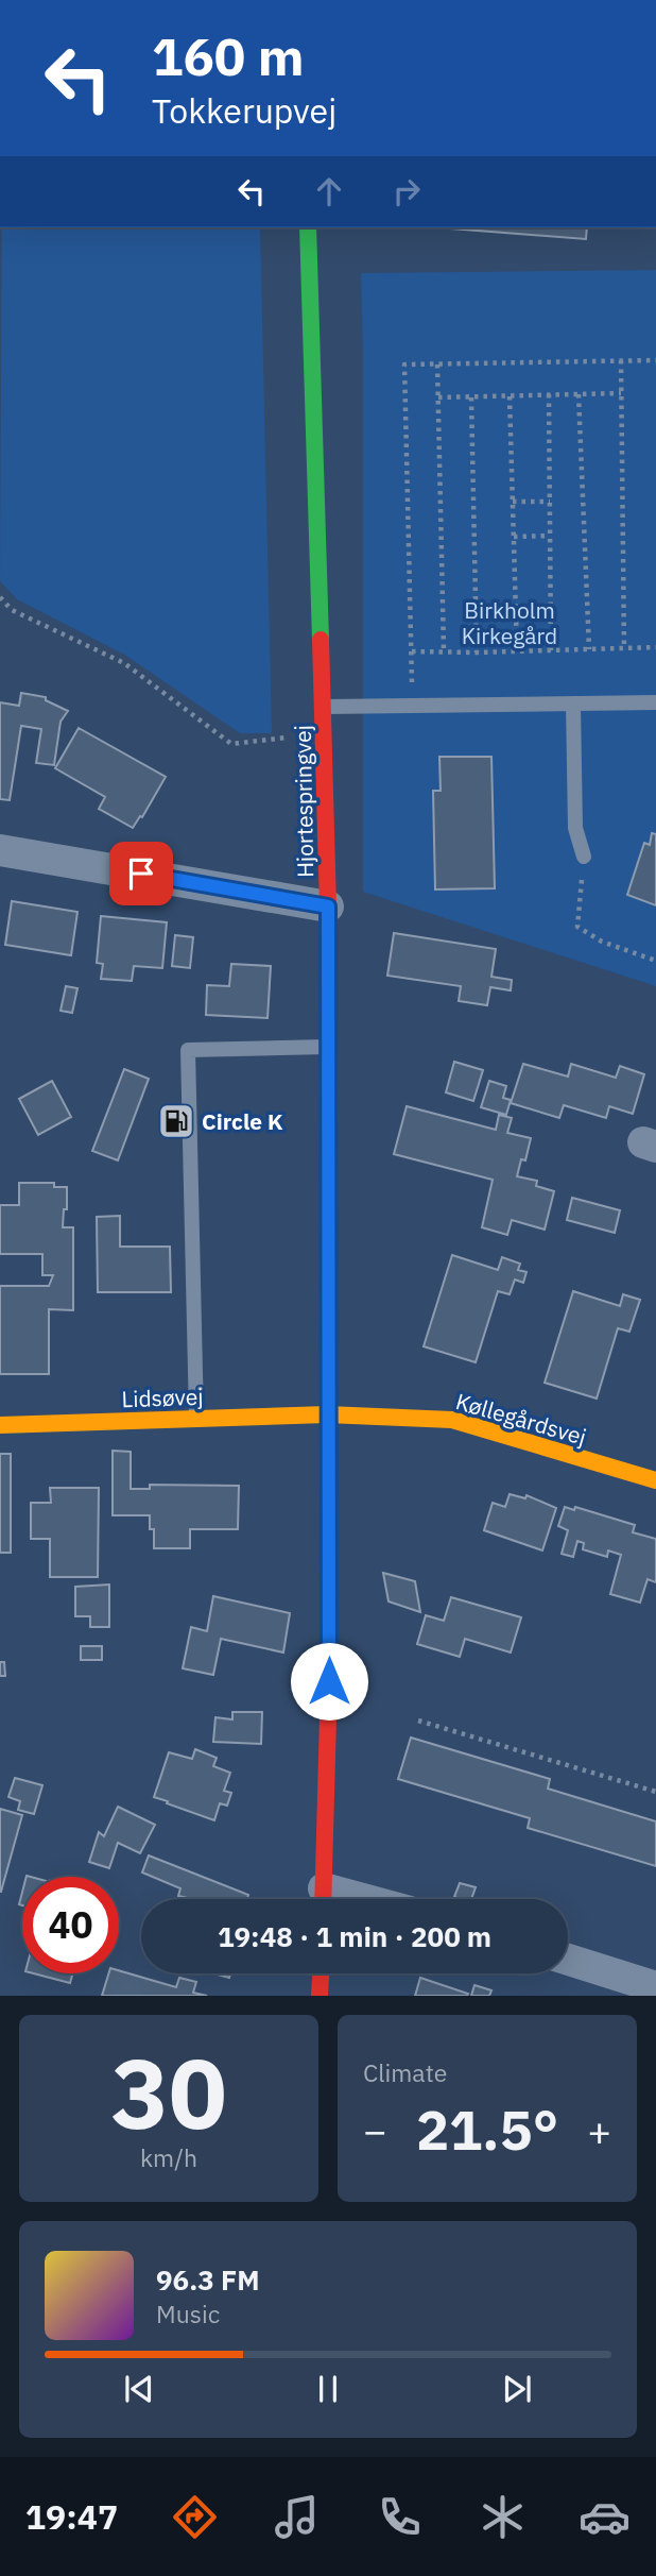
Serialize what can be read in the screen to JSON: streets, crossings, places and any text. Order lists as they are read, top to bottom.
{
  "streets": {
    "street": ["Hjortespringvej", "Lidsøvej", "Køllegårdsvej"]
  },
  "crossings": [
    ["Hjortespringvej", "Lidsøvej"],
    ["Hjortespringvej", "Køllegårdsvej"],
    ["Lidsøvej", "Køllegårdsvej"]
  ],
  "parks": ["Birkholm Kirkegård"],
  "places": {
    "fuel station": ["Circle K"]
  },
  "page": {
    "turn": ["160 m", "Tokkerupvej"],
    "limit": "40",
    "trip": "19:48 · 1 min · 200 m",
    "tile": [
      ["30", "km/h"],
      "Climate"
    ],
    "heat": ["−", "21.5°", "+"],
    "song": ["96.3 FM", "Music"],
    "tabs": "19:47"
  }
}
